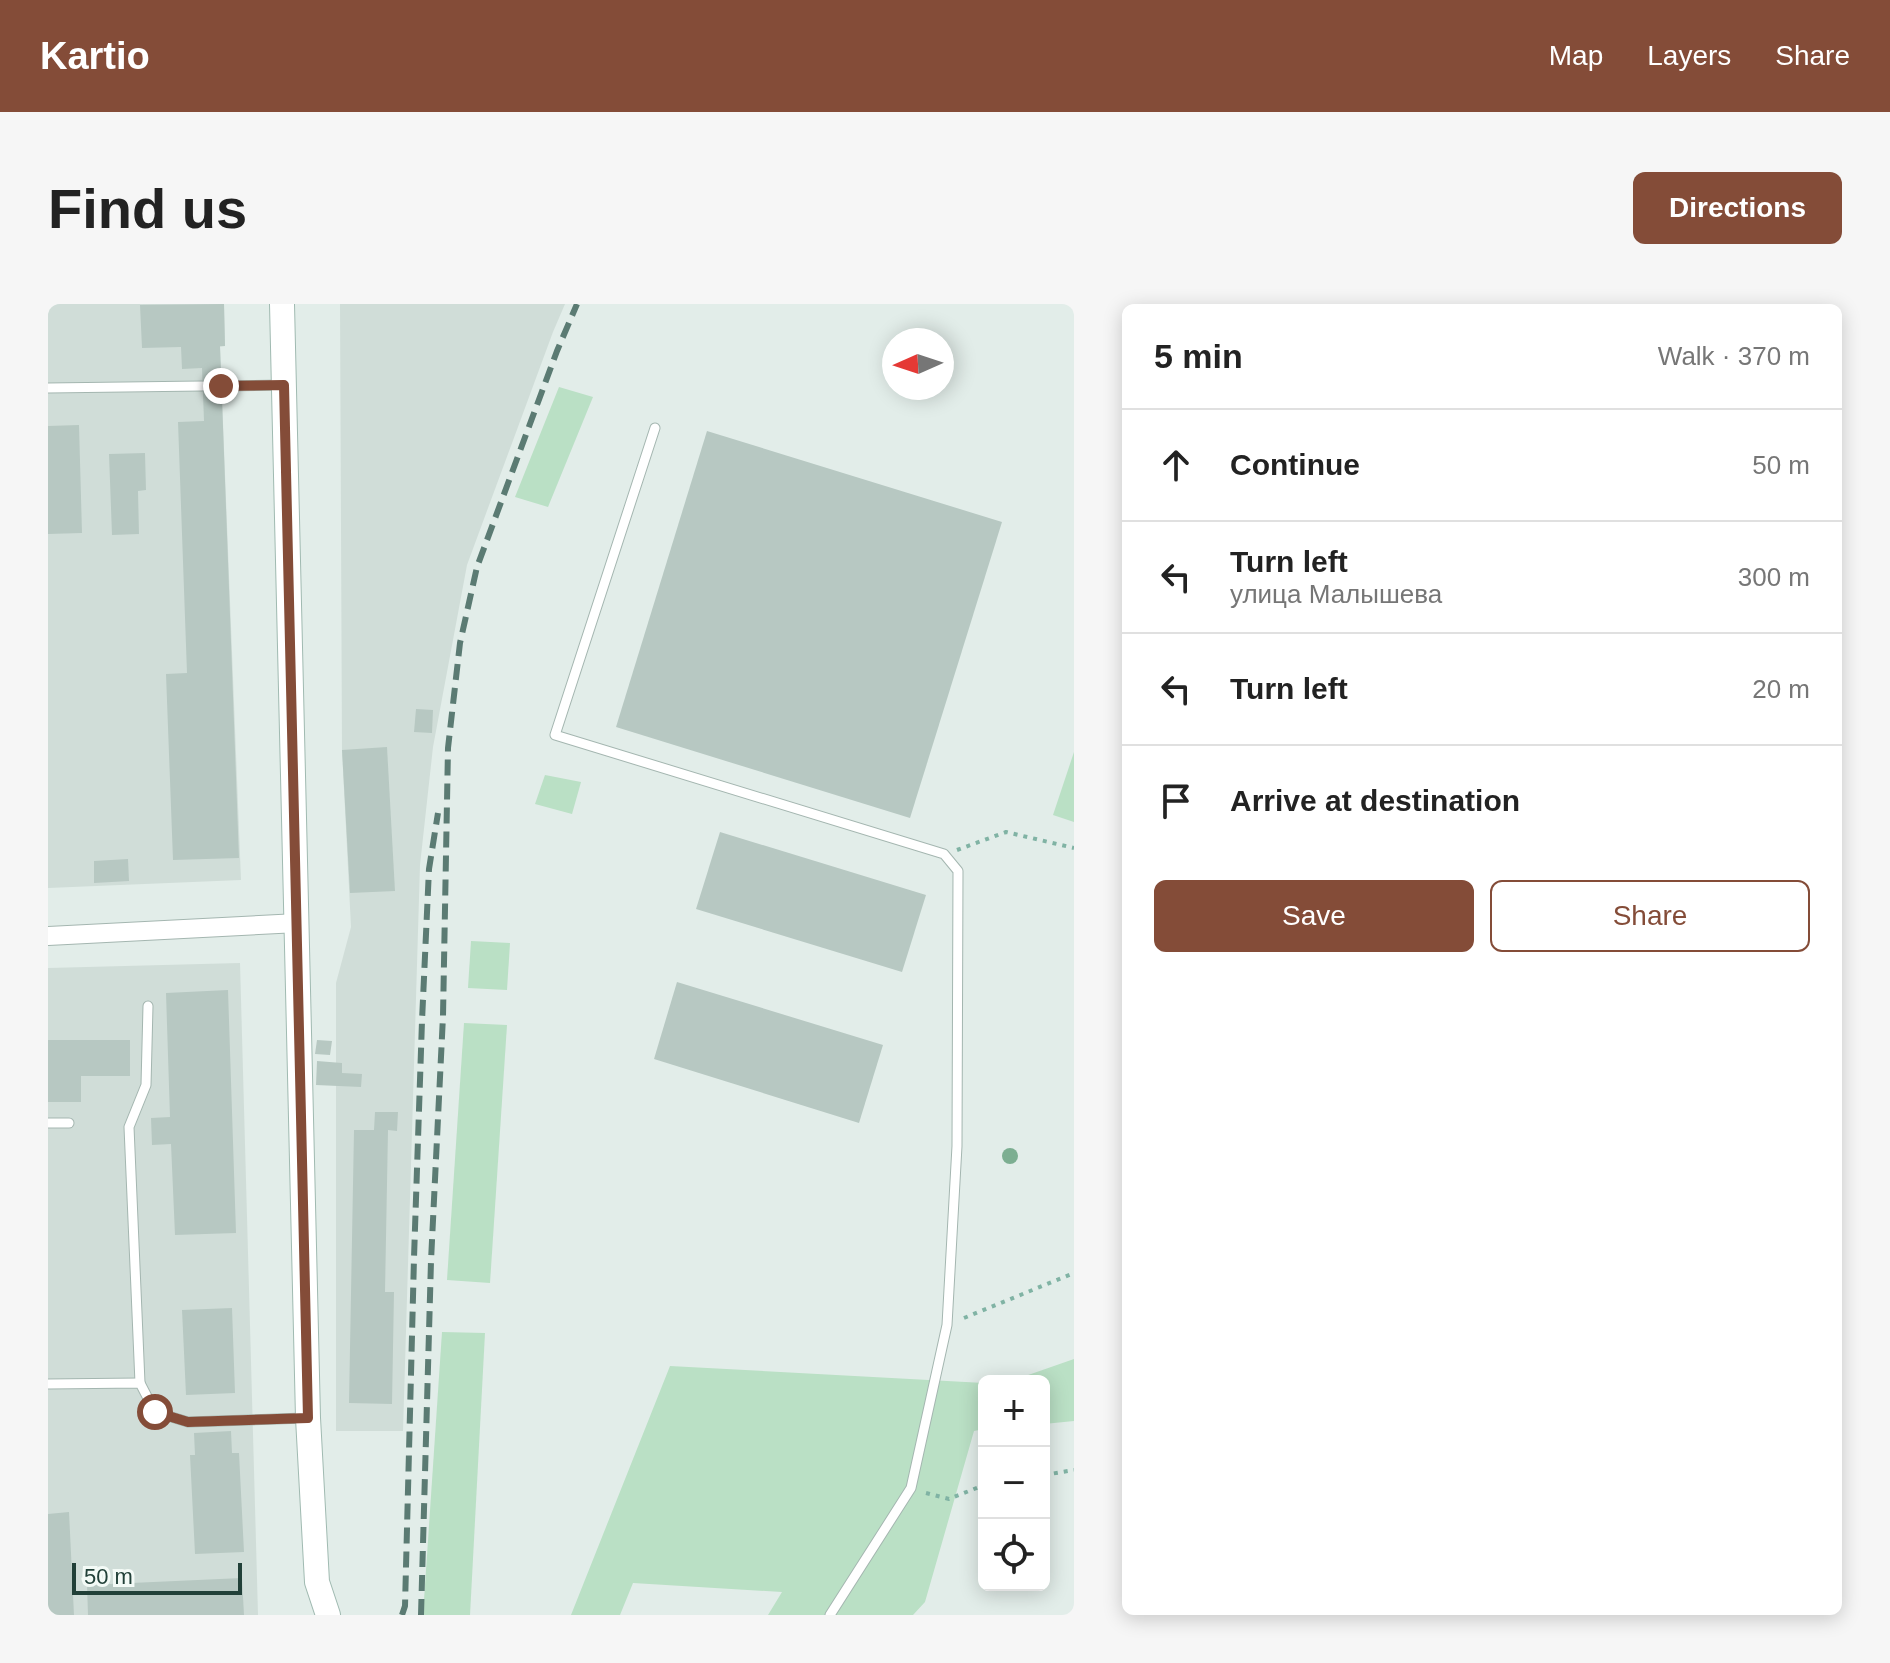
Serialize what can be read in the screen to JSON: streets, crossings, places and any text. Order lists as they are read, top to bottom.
{
  "scale_bar": "50 m",
  "north": "left",
  "page": {
    "header": "Kartio",
    "nav": ["Map", "Layers", "Share"],
    "buttons": [
      "Directions",
      ["Save", "Share"]
    ],
    "title": "Find us",
    "heading": ["5 min", "Walk · 370 m"],
    "list": [
      ["Continue", "50 m"],
      ["Turn left", "улица Малышева", "300 m"],
      ["Turn left", "20 m"],
      "Arrive at destination"
    ],
    "map_buttons": ["+", "−"],
    "scale": "50 m"
  }
}
